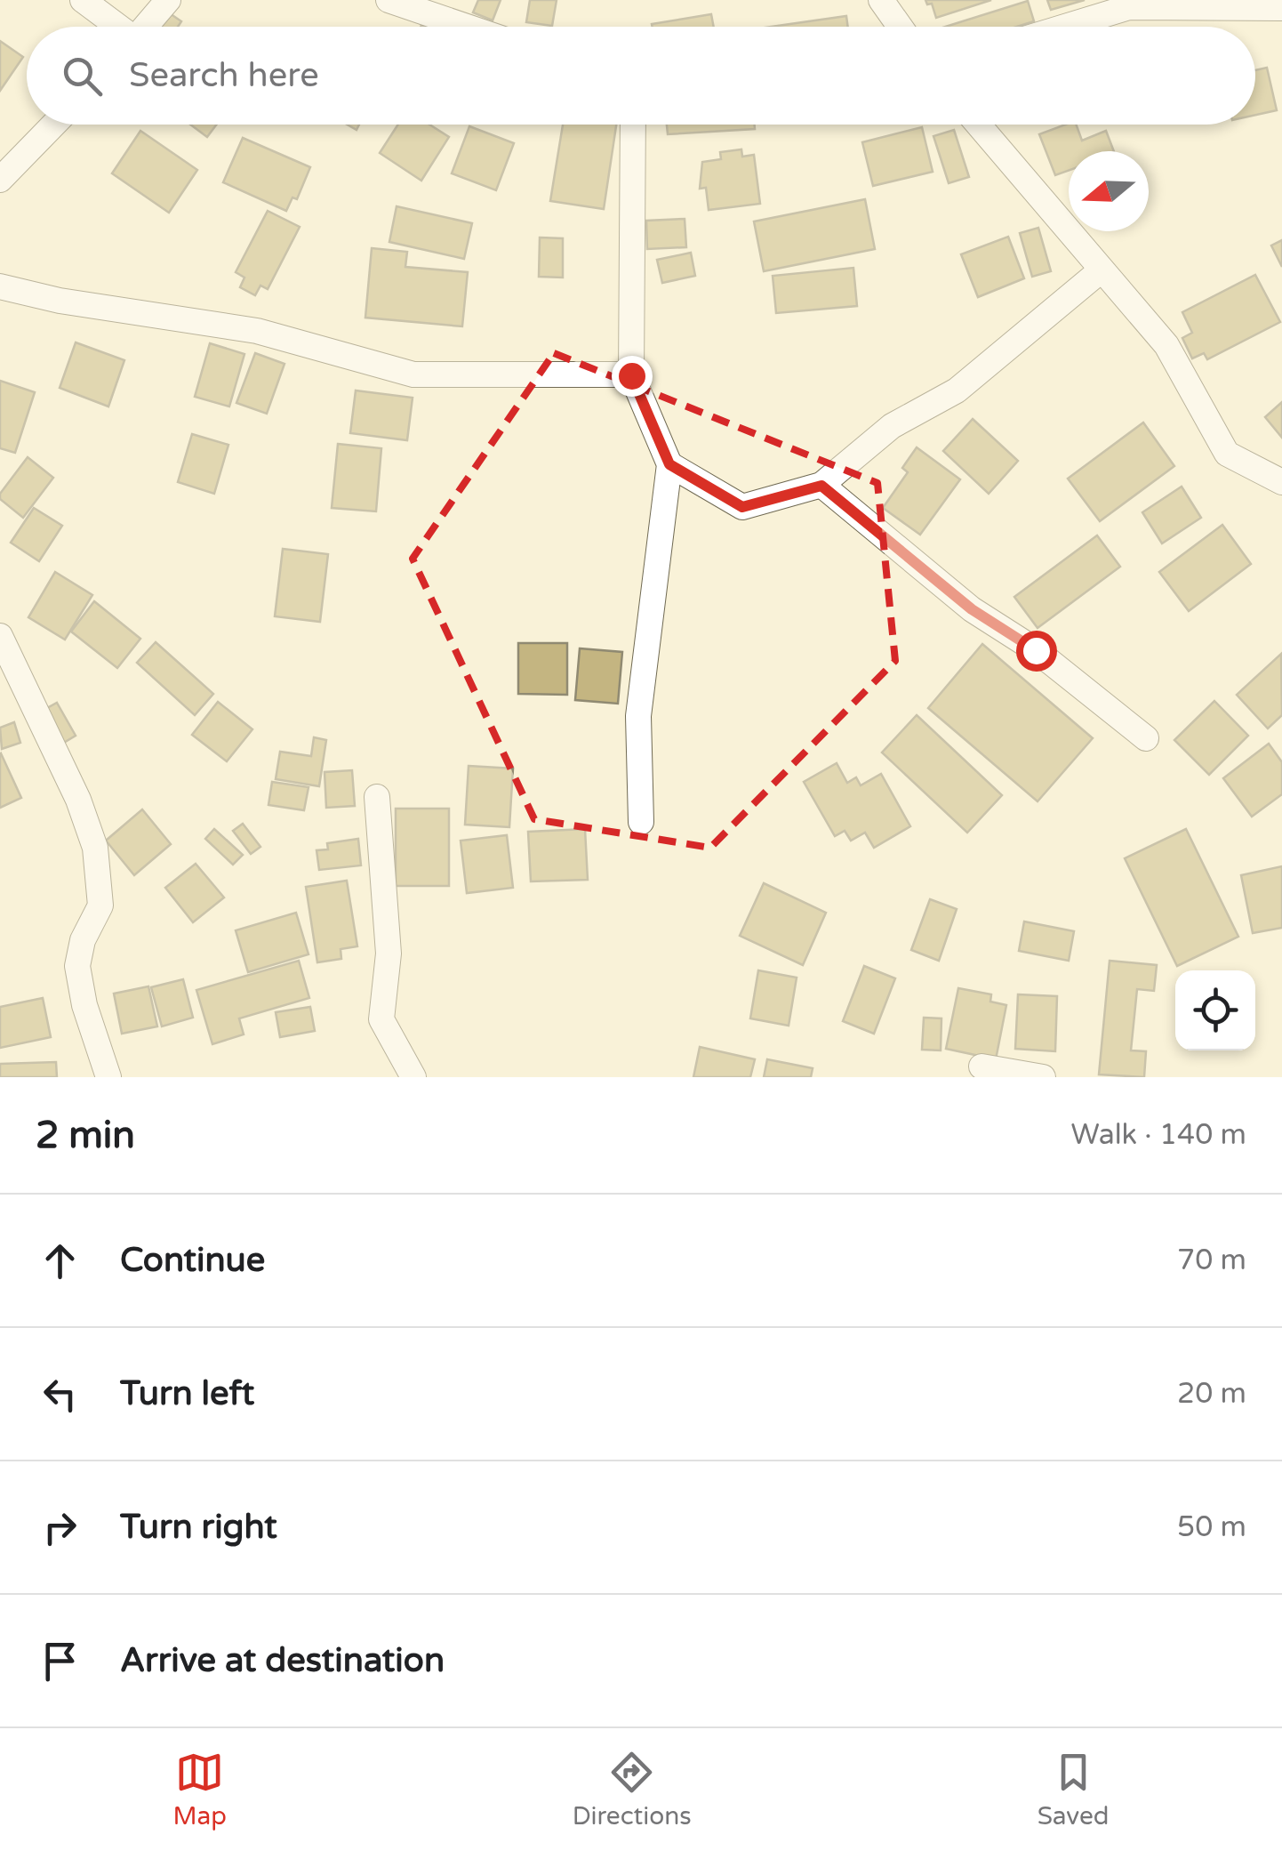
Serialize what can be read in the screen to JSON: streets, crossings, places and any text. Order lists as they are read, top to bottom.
{
  "north": "left",
  "page": {
    "search": "Search here",
    "heading": ["2 min", "Walk · 140 m"],
    "list": [
      ["Continue", "70 m"],
      ["Turn left", "20 m"],
      ["Turn right", "50 m"],
      "Arrive at destination"
    ],
    "nav": ["Map", "Directions", "Saved"]
  }
}
